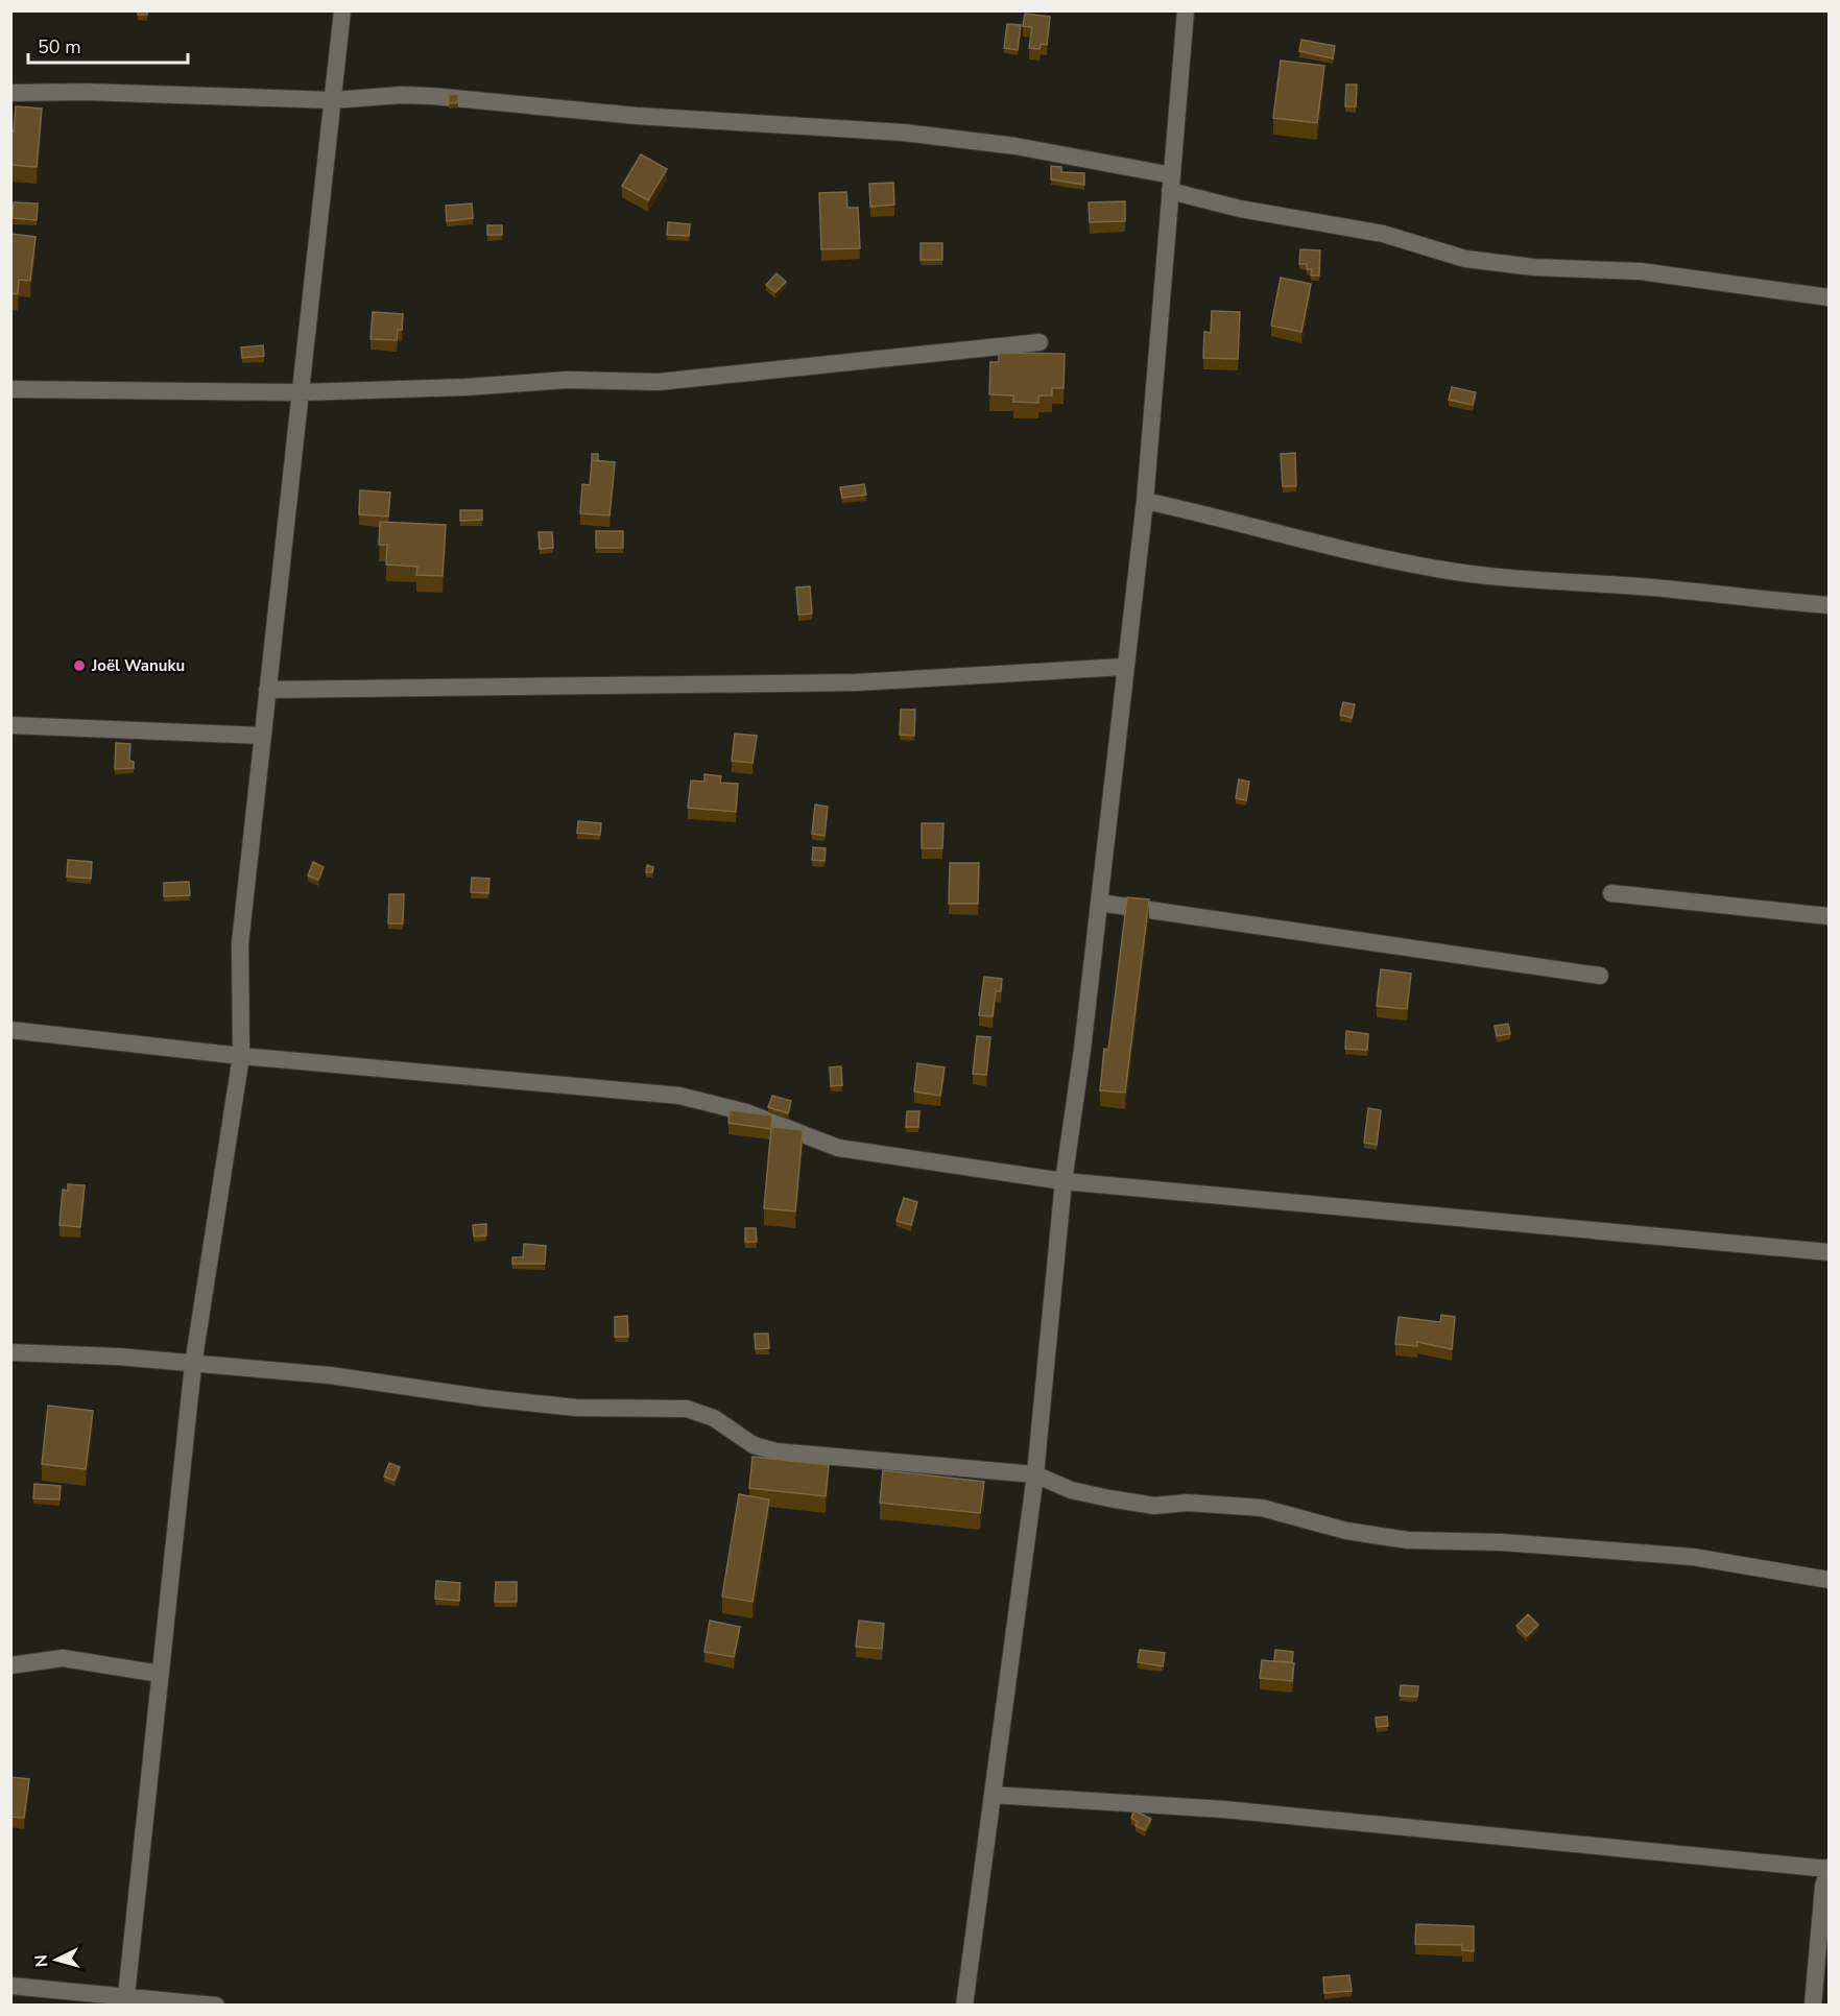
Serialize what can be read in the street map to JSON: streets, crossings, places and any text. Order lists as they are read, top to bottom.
{
  "places": ["Joël Wanuku"],
  "scale_bar": "50 m",
  "north": "left"
}
